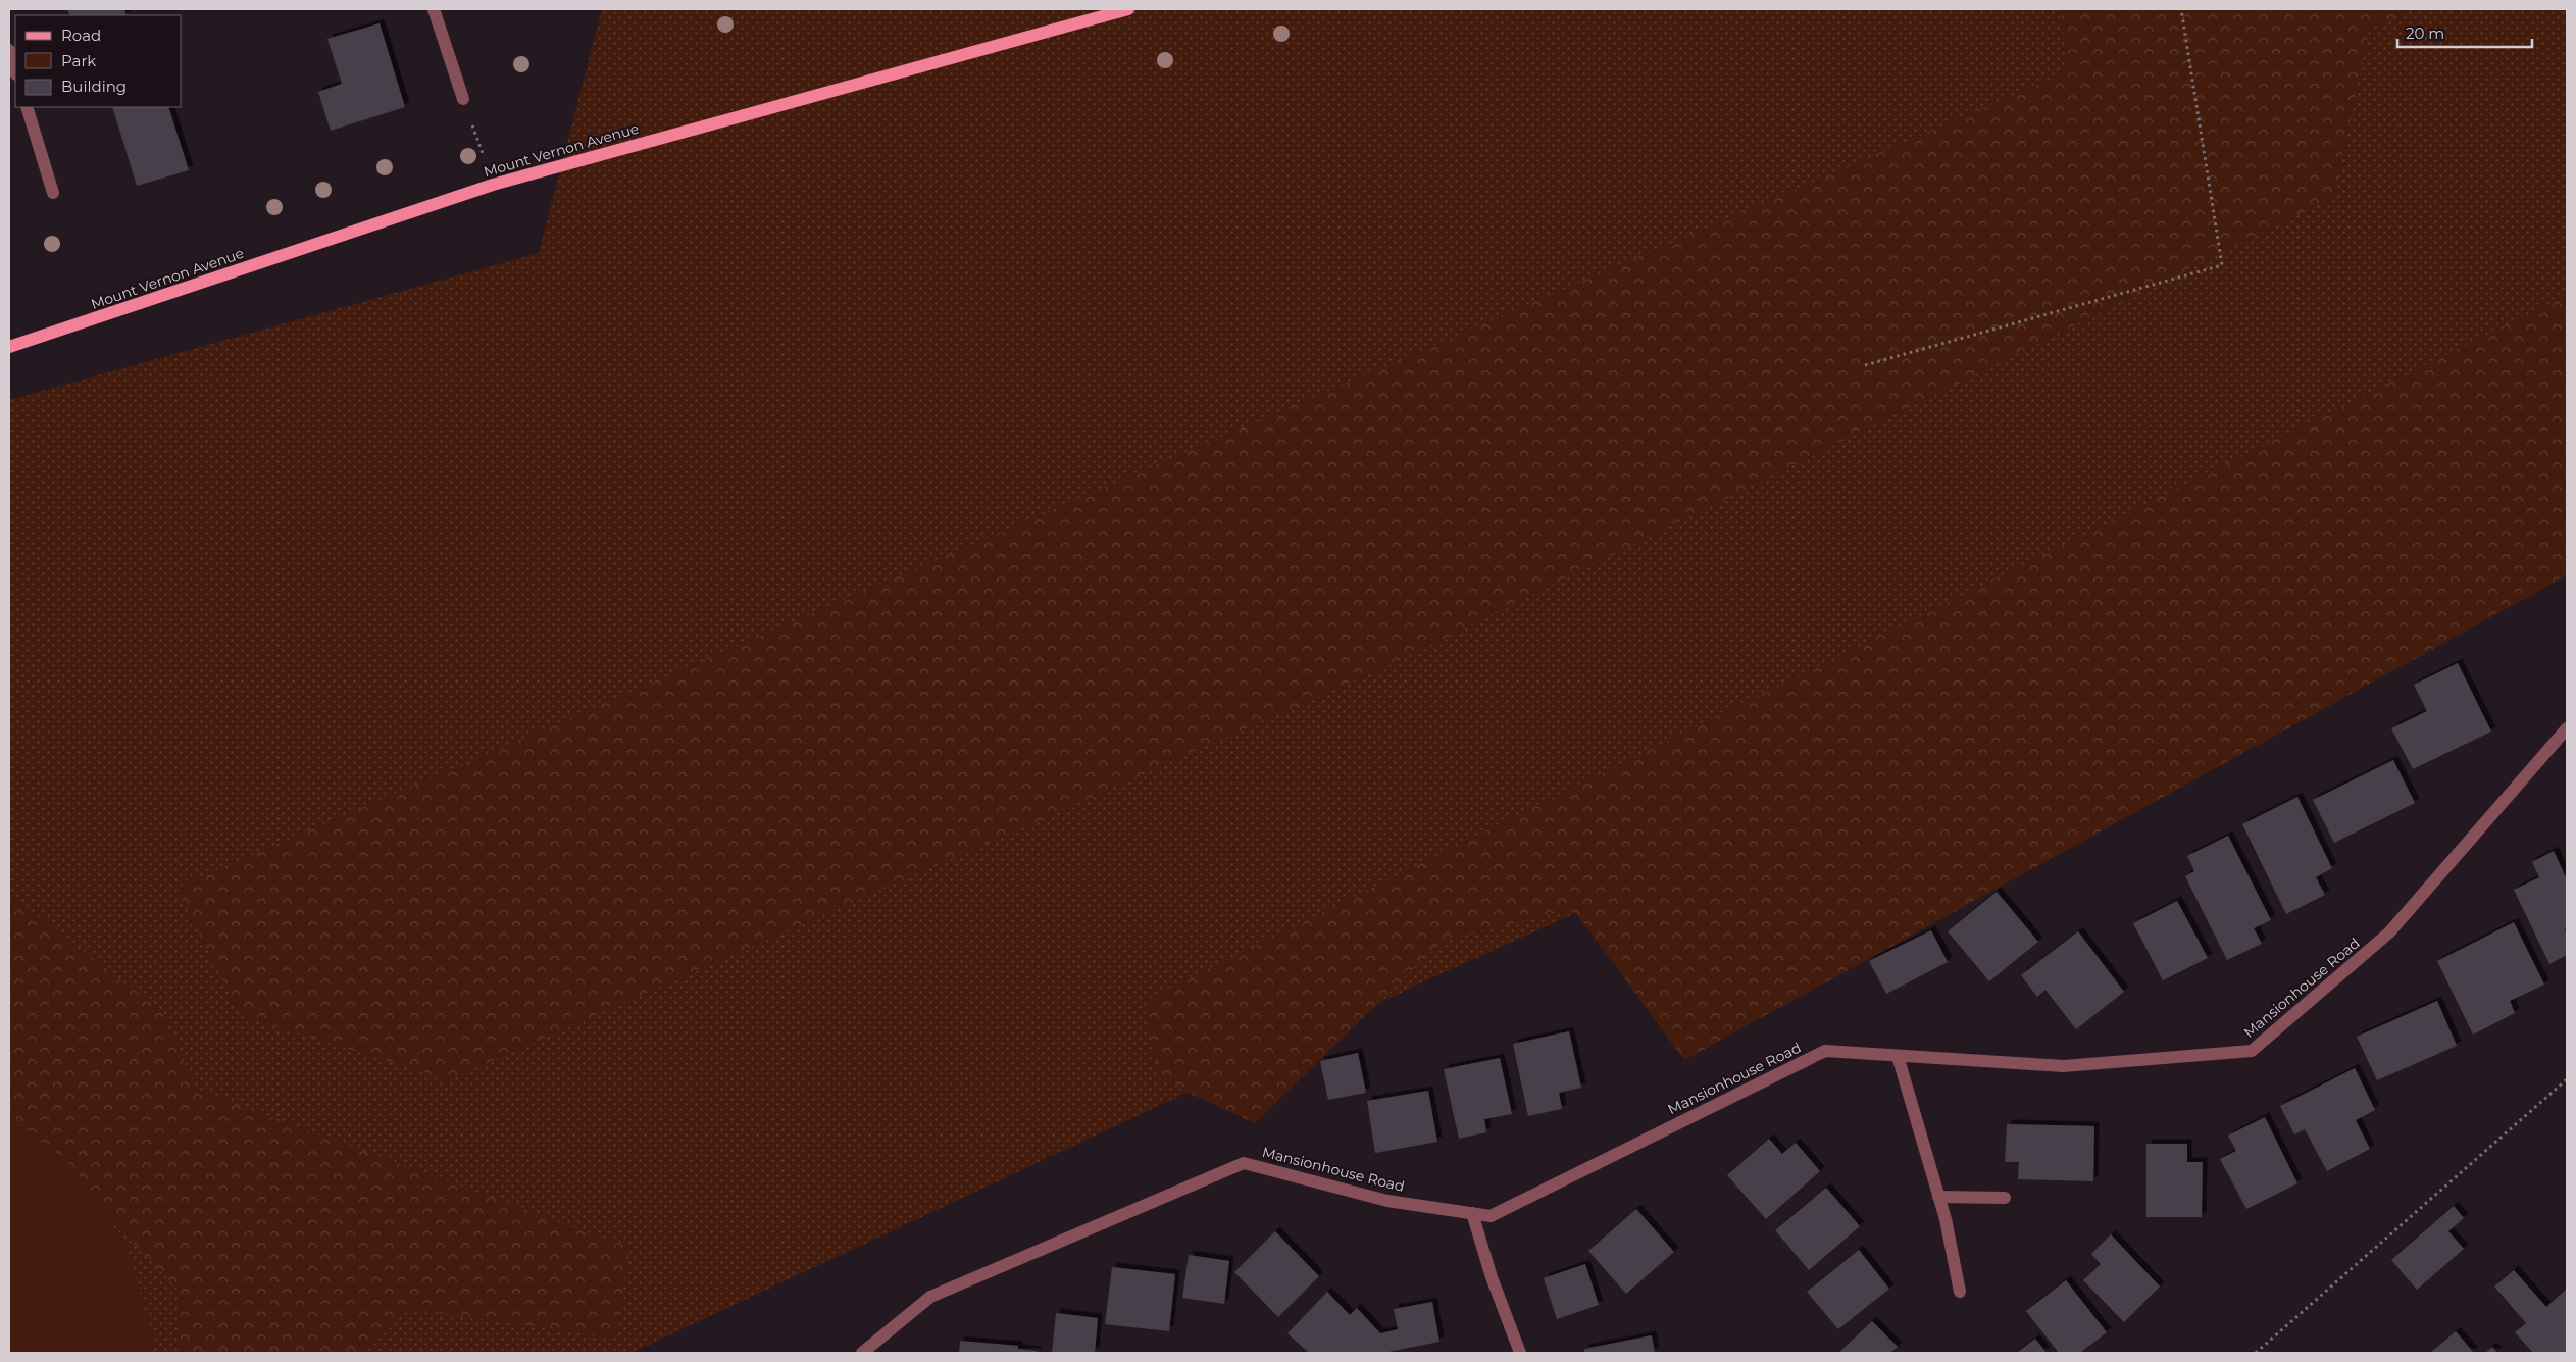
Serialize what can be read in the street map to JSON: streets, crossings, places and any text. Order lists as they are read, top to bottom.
{
  "streets": {
    "main road": ["Mount Vernon Avenue"],
    "street": ["Mansionhouse Road"]
  },
  "legend": ["Road", "Park", "Building"],
  "scale_bar": "20 m"
}
